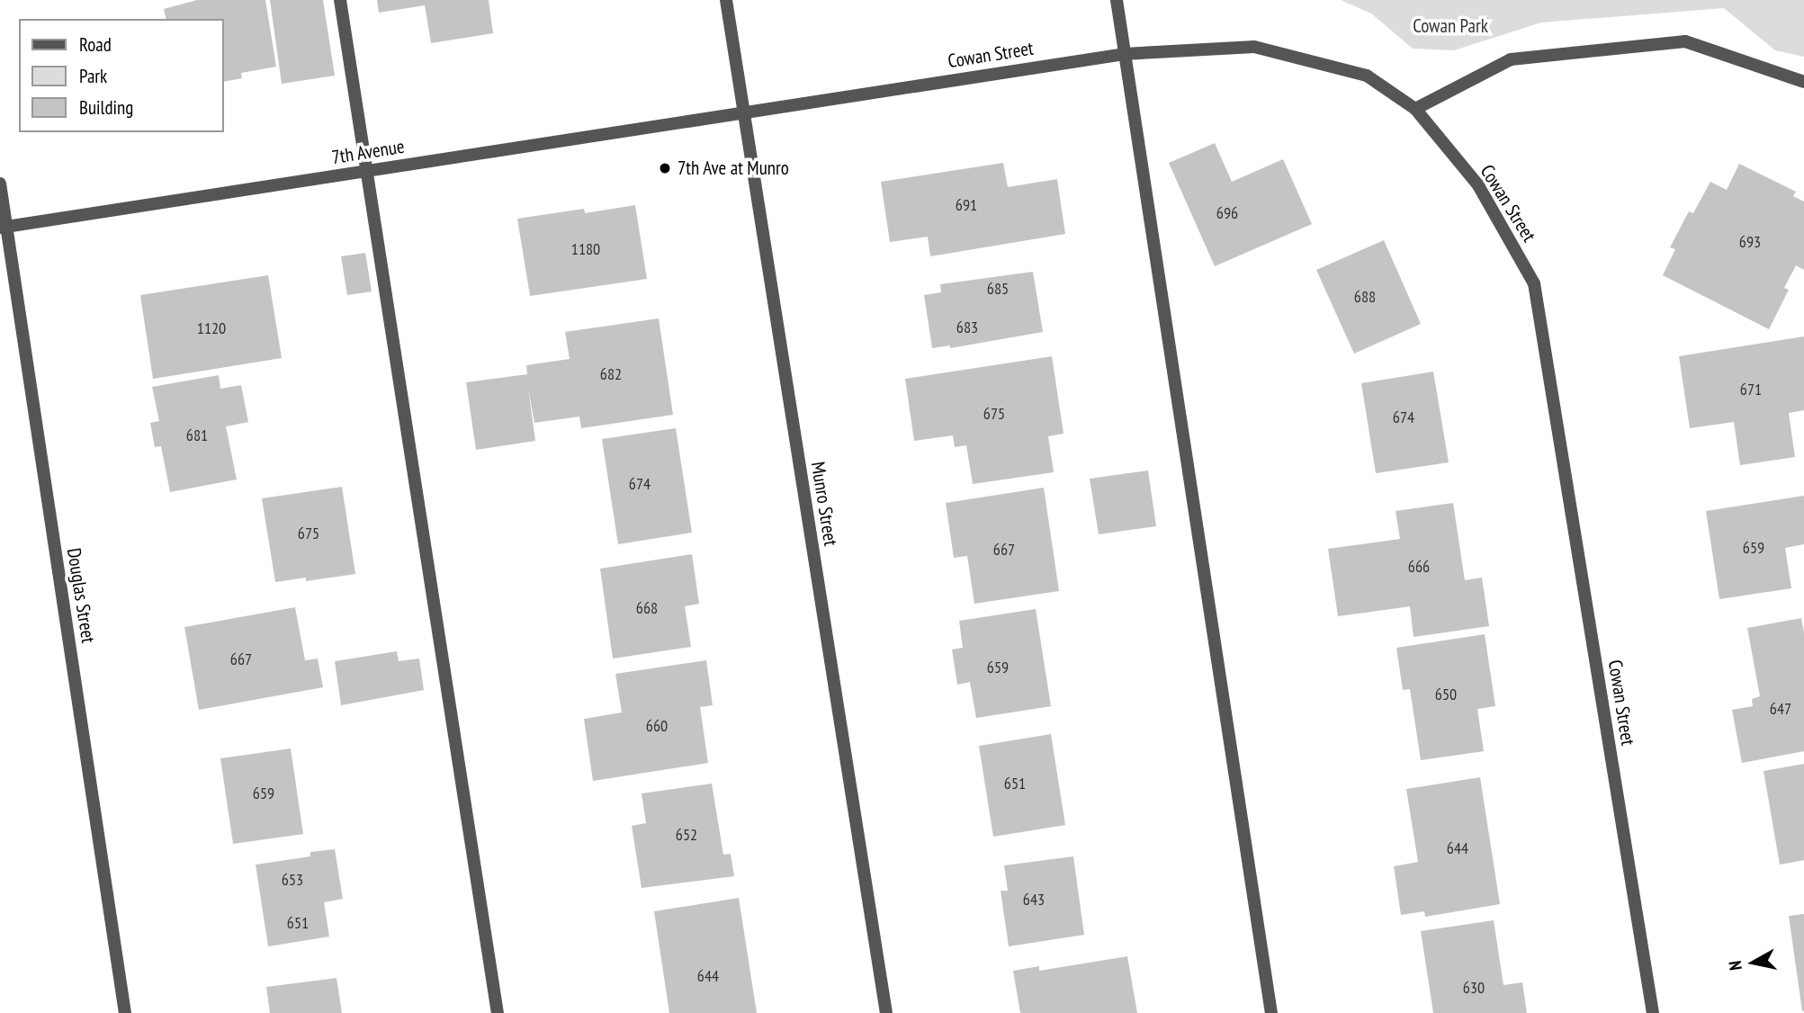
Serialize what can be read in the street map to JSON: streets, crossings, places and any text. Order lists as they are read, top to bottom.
{
  "streets": {
    "street": [
      "Cowan Street",
      "7th Avenue",
      "Munro Street",
      "Douglas Street"
    ]
  },
  "crossings": [
    ["Cowan Street", "7th Avenue"],
    ["Cowan Street", "Munro Street"],
    ["7th Avenue", "Munro Street"],
    ["7th Avenue", "Douglas Street"]
  ],
  "parks": ["Cowan Park"],
  "places": ["7th Ave at Munro"],
  "house_numbers": [
    "691",
    "696",
    "693",
    "1180",
    "685",
    "688",
    "683",
    "1120",
    "682",
    "671",
    "675",
    "674",
    "681",
    "674",
    "675",
    "659",
    "667",
    "666",
    "668",
    "667",
    "659",
    "650",
    "647",
    "660",
    "651",
    "659",
    "652",
    "644",
    "653",
    "643",
    "651",
    "644",
    "630"
  ],
  "legend": ["Road", "Park", "Building"],
  "north": "left"
}
